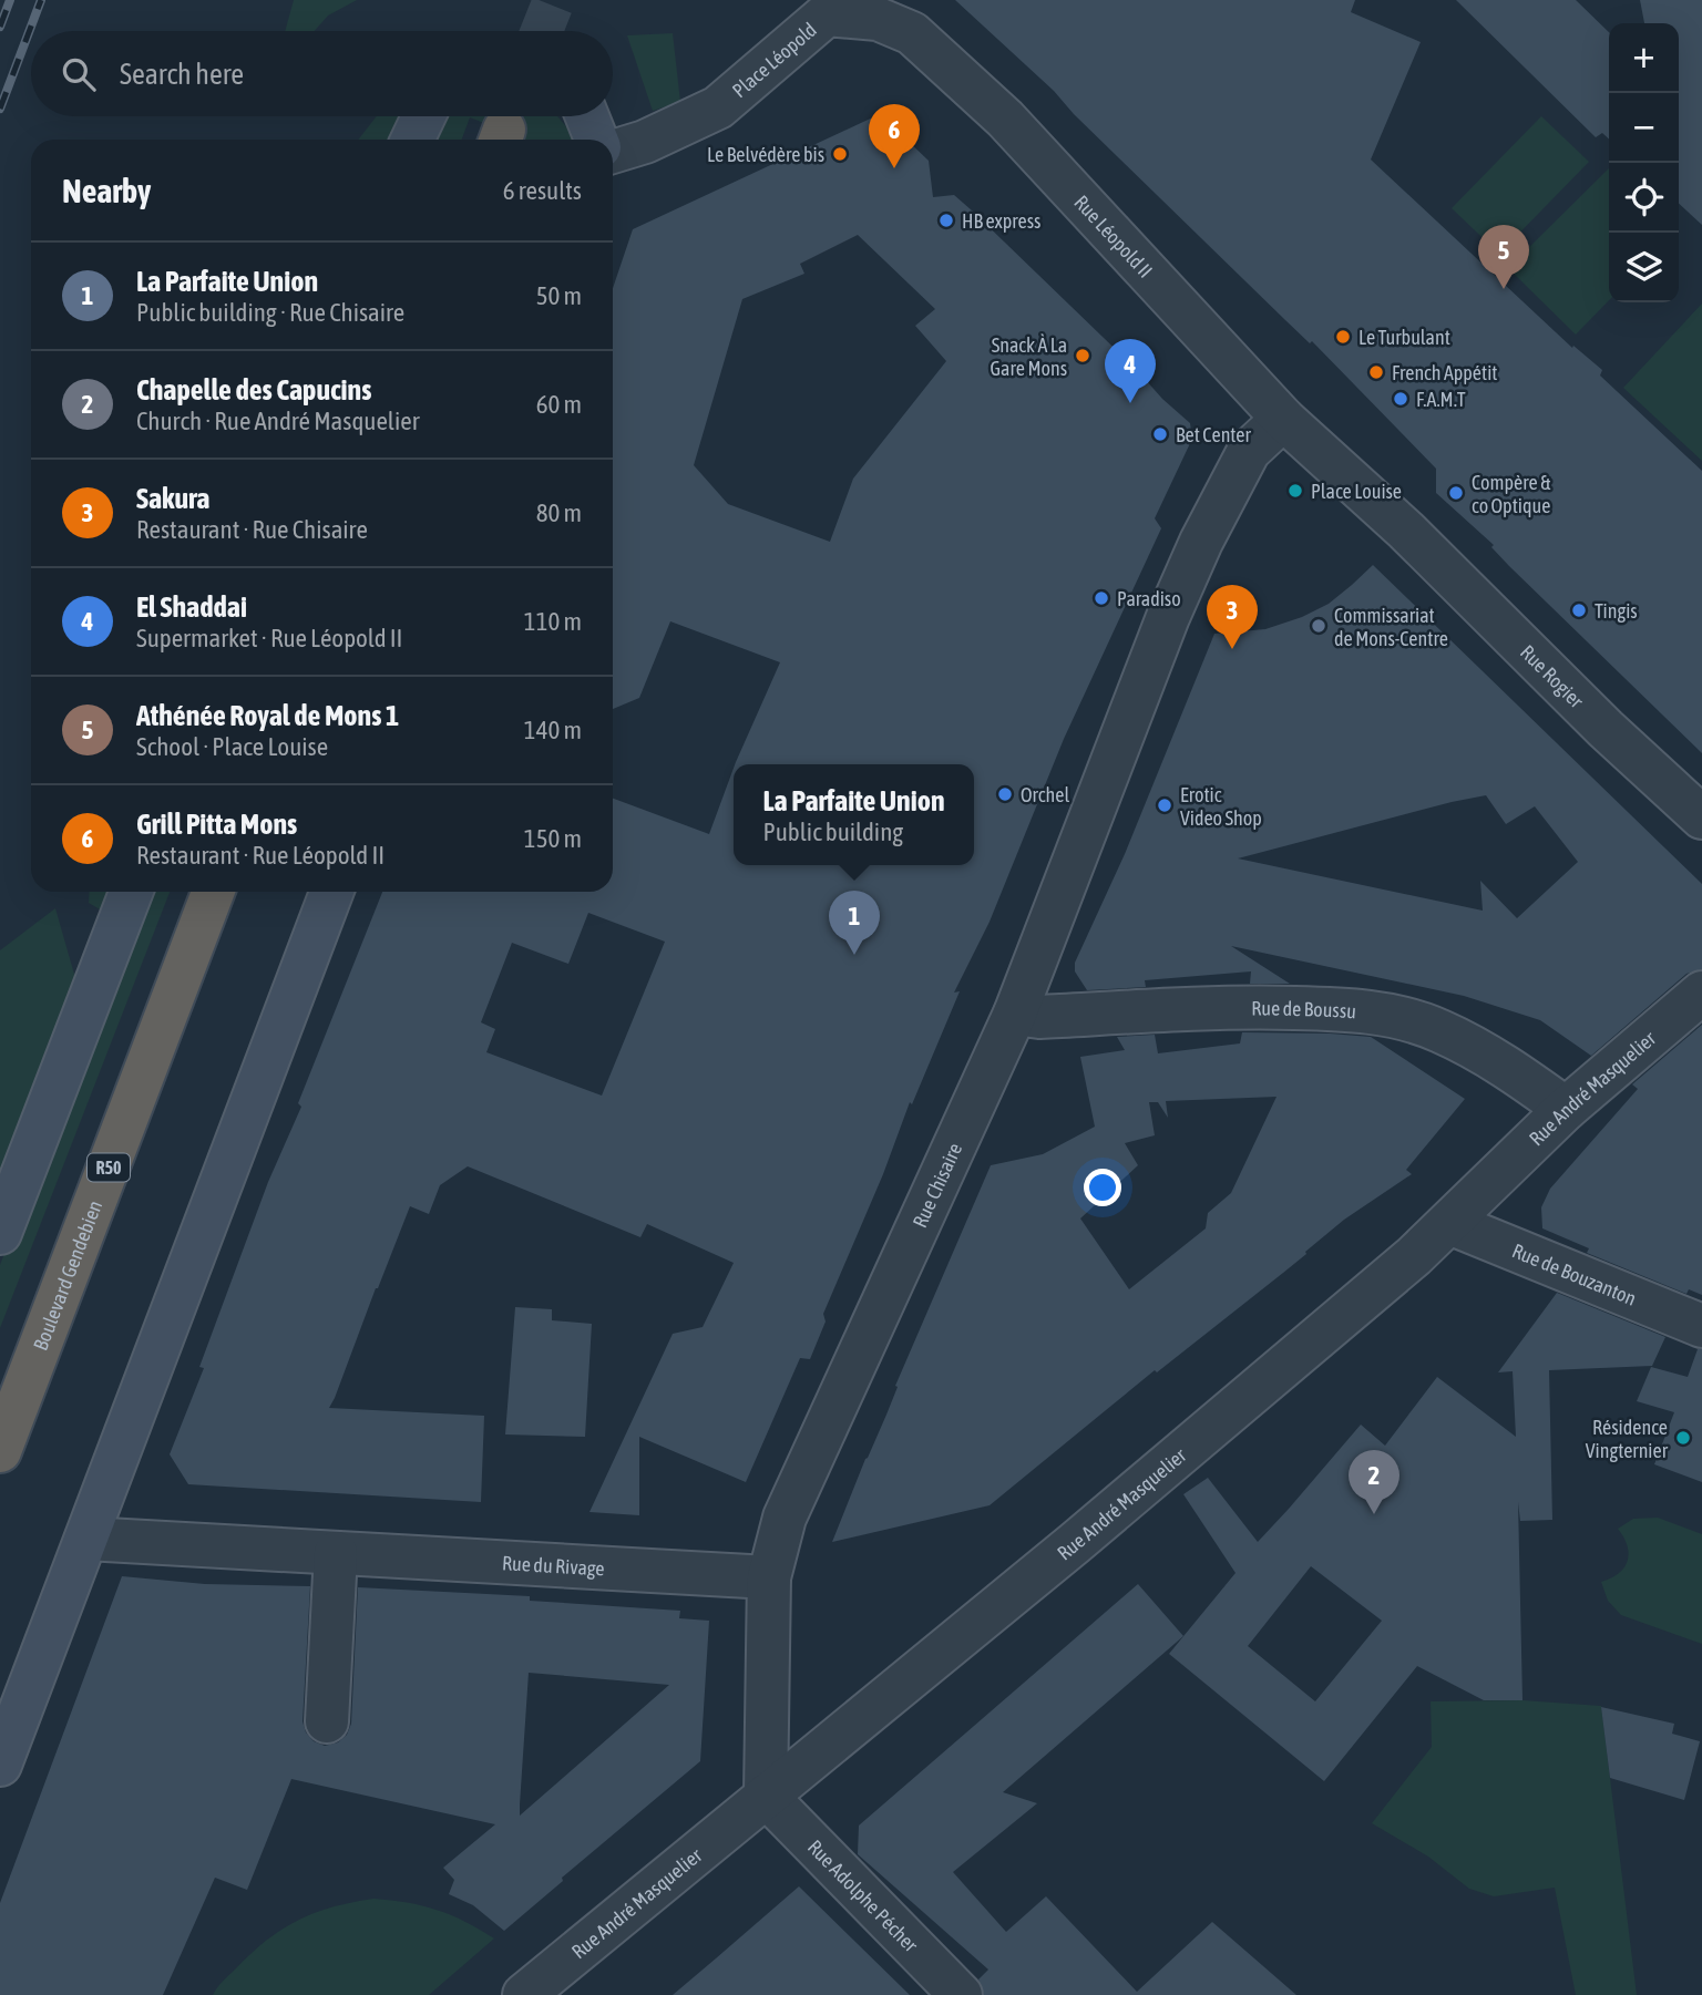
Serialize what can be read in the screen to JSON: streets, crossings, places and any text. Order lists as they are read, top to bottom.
{
  "streets": {
    "highway": ["R50", "Boulevard Gendebien"],
    "street": [
      "Place Léopold",
      "Rue Léopold II",
      "Rue Rogier",
      "Rue de Boussu",
      "Rue André Masquelier",
      "Rue Chisaire",
      "Rue de Bouzanton",
      "Rue du Rivage",
      "Rue Adolphe Pécher"
    ]
  },
  "crossings": [
    ["Place Léopold", "Rue Léopold II"],
    ["Rue Léopold II", "Rue Rogier"],
    ["Rue Léopold II", "Rue Chisaire"],
    ["Rue Rogier", "Rue Chisaire"],
    ["Rue de Boussu", "Rue André Masquelier"],
    ["Rue de Boussu", "Rue Chisaire"],
    ["Rue André Masquelier", "Rue Chisaire"],
    ["Rue André Masquelier", "Rue de Bouzanton"],
    ["Rue André Masquelier", "Rue Adolphe Pécher"],
    ["Rue Chisaire", "Rue du Rivage"],
    ["Rue Chisaire", "Rue Adolphe Pécher"]
  ],
  "places": [
    "Le Belvédère bis",
    "HB express",
    "Le Turbulant",
    "Snack À La Gare Mons",
    "French Appétit",
    "F.A.M.T",
    "Bet Center",
    "Place Louise",
    "Compère & co Optique",
    "Paradiso",
    "Tingis",
    "Commissariat de Mons-Centre",
    "Orchel",
    "Erotic Video Shop",
    "Résidence Vingternier"
  ],
  "page": {
    "map_buttons": ["+", "−"],
    "search": "Search here",
    "pins": [
      "6",
      "5",
      "4",
      "3",
      "1",
      "2"
    ],
    "heading": ["Nearby", "6 results"],
    "list": [
      {
        "mark": "1",
        "name": "La Parfaite Union",
        "note": "Public building · Rue Chisaire",
        "value": "50 m"
      },
      {
        "mark": "2",
        "name": "Chapelle des Capucins",
        "note": "Church · Rue André Masquelier",
        "value": "60 m"
      },
      {
        "mark": "3",
        "name": "Sakura",
        "note": "Restaurant · Rue Chisaire",
        "value": "80 m"
      },
      {
        "mark": "4",
        "name": "El Shaddai",
        "note": "Supermarket · Rue Léopold II",
        "value": "110 m"
      },
      {
        "mark": "5",
        "name": "Athénée Royal de Mons 1",
        "note": "School · Place Louise",
        "value": "140 m"
      },
      {
        "mark": "6",
        "name": "Grill Pitta Mons",
        "note": "Restaurant · Rue Léopold II",
        "value": "150 m"
      }
    ],
    "popup": ["La Parfaite Union", "Public building"]
  }
}
